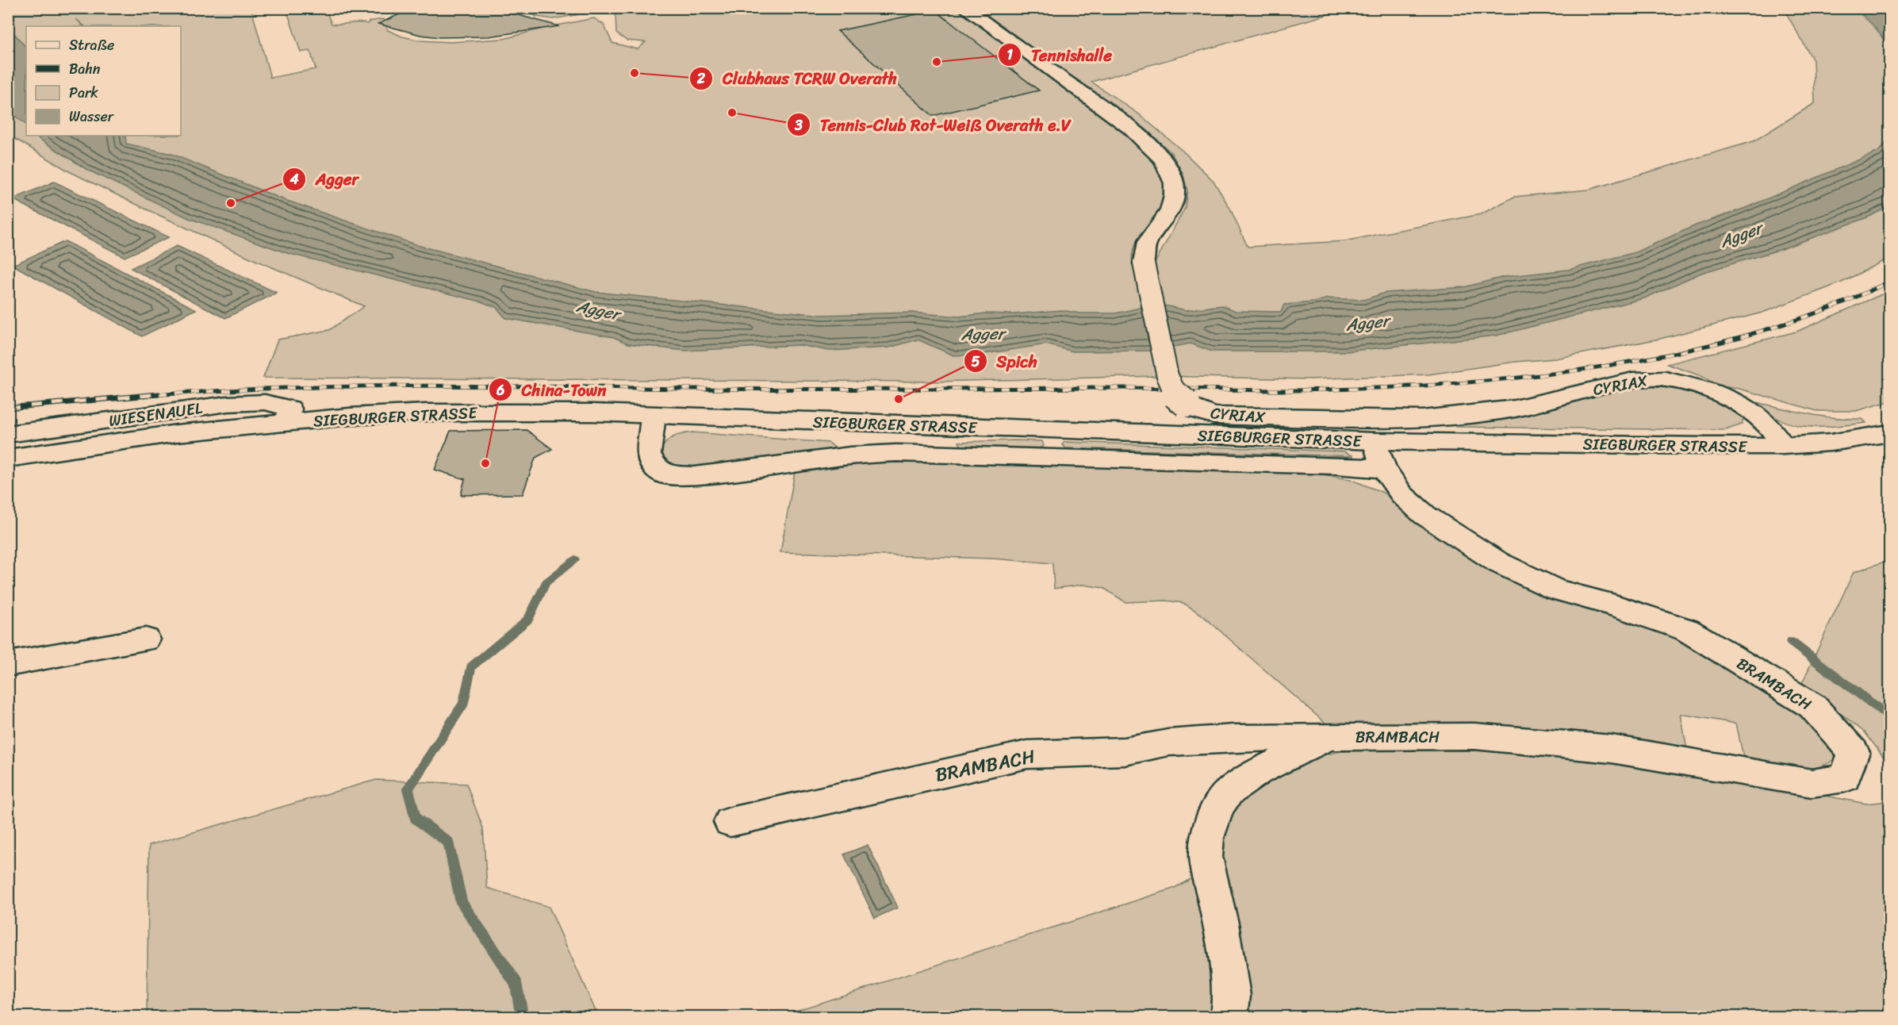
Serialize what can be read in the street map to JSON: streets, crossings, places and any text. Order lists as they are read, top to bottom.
{
  "streets": {
    "street": [
      "CYRIAX",
      "WIESENAUEL",
      "SIEGBURGER STRASSE",
      "BRAMBACH"
    ]
  },
  "crossings": [
    ["CYRIAX", "SIEGBURGER STRASSE"],
    ["WIESENAUEL", "SIEGBURGER STRASSE"],
    ["SIEGBURGER STRASSE", "BRAMBACH"]
  ],
  "water": ["Agger"],
  "places": [
    "Tennishalle",
    "Clubhaus TCRW Overath",
    "Tennis-Club Rot-Weiß Overath e.V",
    "Agger",
    "Spich",
    "China-Town"
  ],
  "legend": [
    "Straße",
    "Bahn",
    "Park",
    "Wasser"
  ]
}
